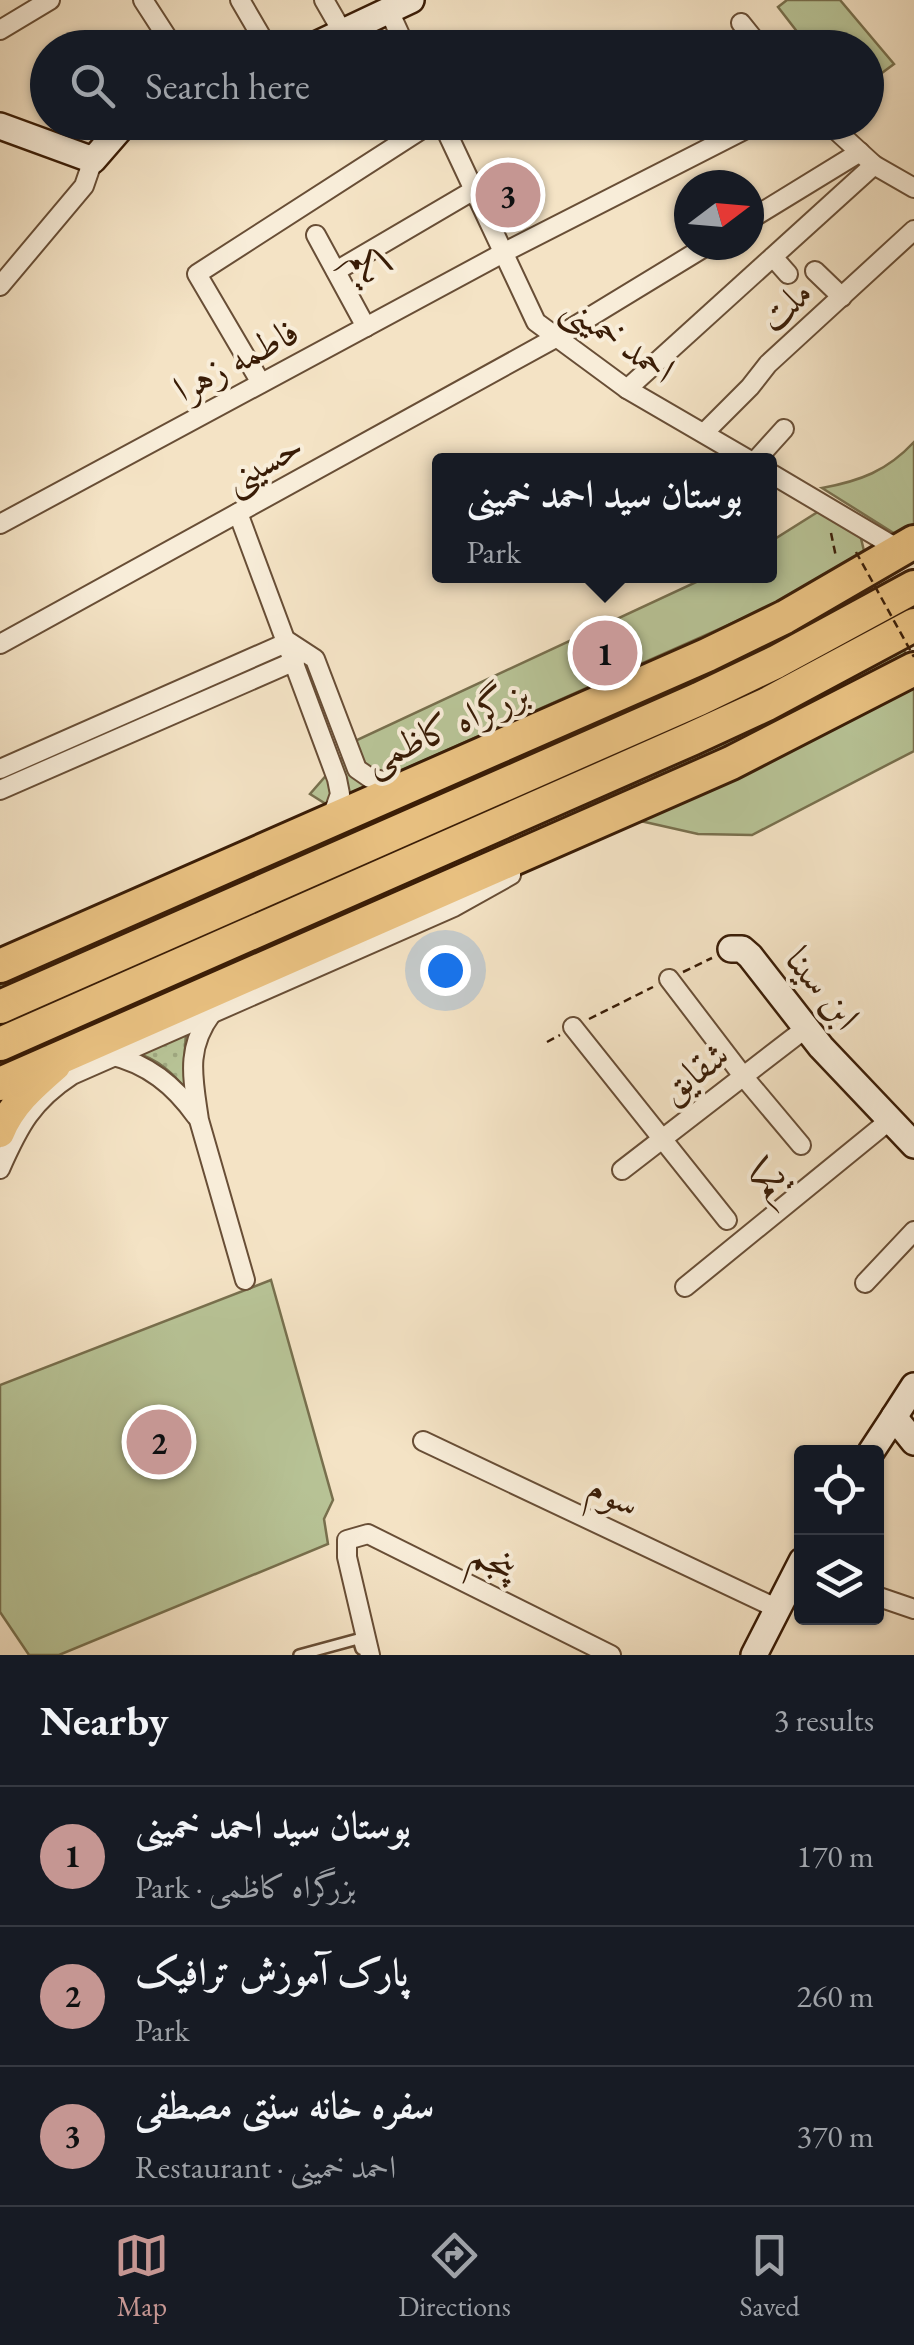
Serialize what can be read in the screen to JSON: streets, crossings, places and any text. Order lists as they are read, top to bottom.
{
  "streets": {
    "highway": ["بزرگراه کاظمی"],
    "street": [
      "یکم",
      "ملت",
      "احمد خمینی",
      "فاطمه زهرا",
      "حسینی",
      "ابن سینا",
      "شقایق",
      "سوم",
      "پنجم"
    ]
  },
  "crossings": [
    ["یکم", "فاطمه زهرا"],
    ["یکم", "ابن سینا"],
    ["یکم", "شقایق"],
    ["ملت", "احمد خمینی"],
    ["احمد خمینی", "فاطمه زهرا"],
    ["احمد خمینی", "حسینی"],
    ["ابن سینا", "شقایق"]
  ],
  "north": "right",
  "page": {
    "search": "Search here",
    "pins": ["3", "1", "2"],
    "popup": ["بوستان سید احمد خمینی", "Park"],
    "heading": ["Nearby", "3 results"],
    "list": [
      {
        "mark": "1",
        "name": "بوستان سید احمد خمینی",
        "note": "Park · بزرگراه کاظمی",
        "value": "170 m"
      },
      {
        "mark": "2",
        "name": "پارک آموزش ترافیک",
        "note": "Park",
        "value": "260 m"
      },
      {
        "mark": "3",
        "name": "سفره خانه سنتی مصطفی",
        "note": "Restaurant · احمد خمینی",
        "value": "370 m"
      }
    ],
    "nav": ["Map", "Directions", "Saved"]
  }
}
